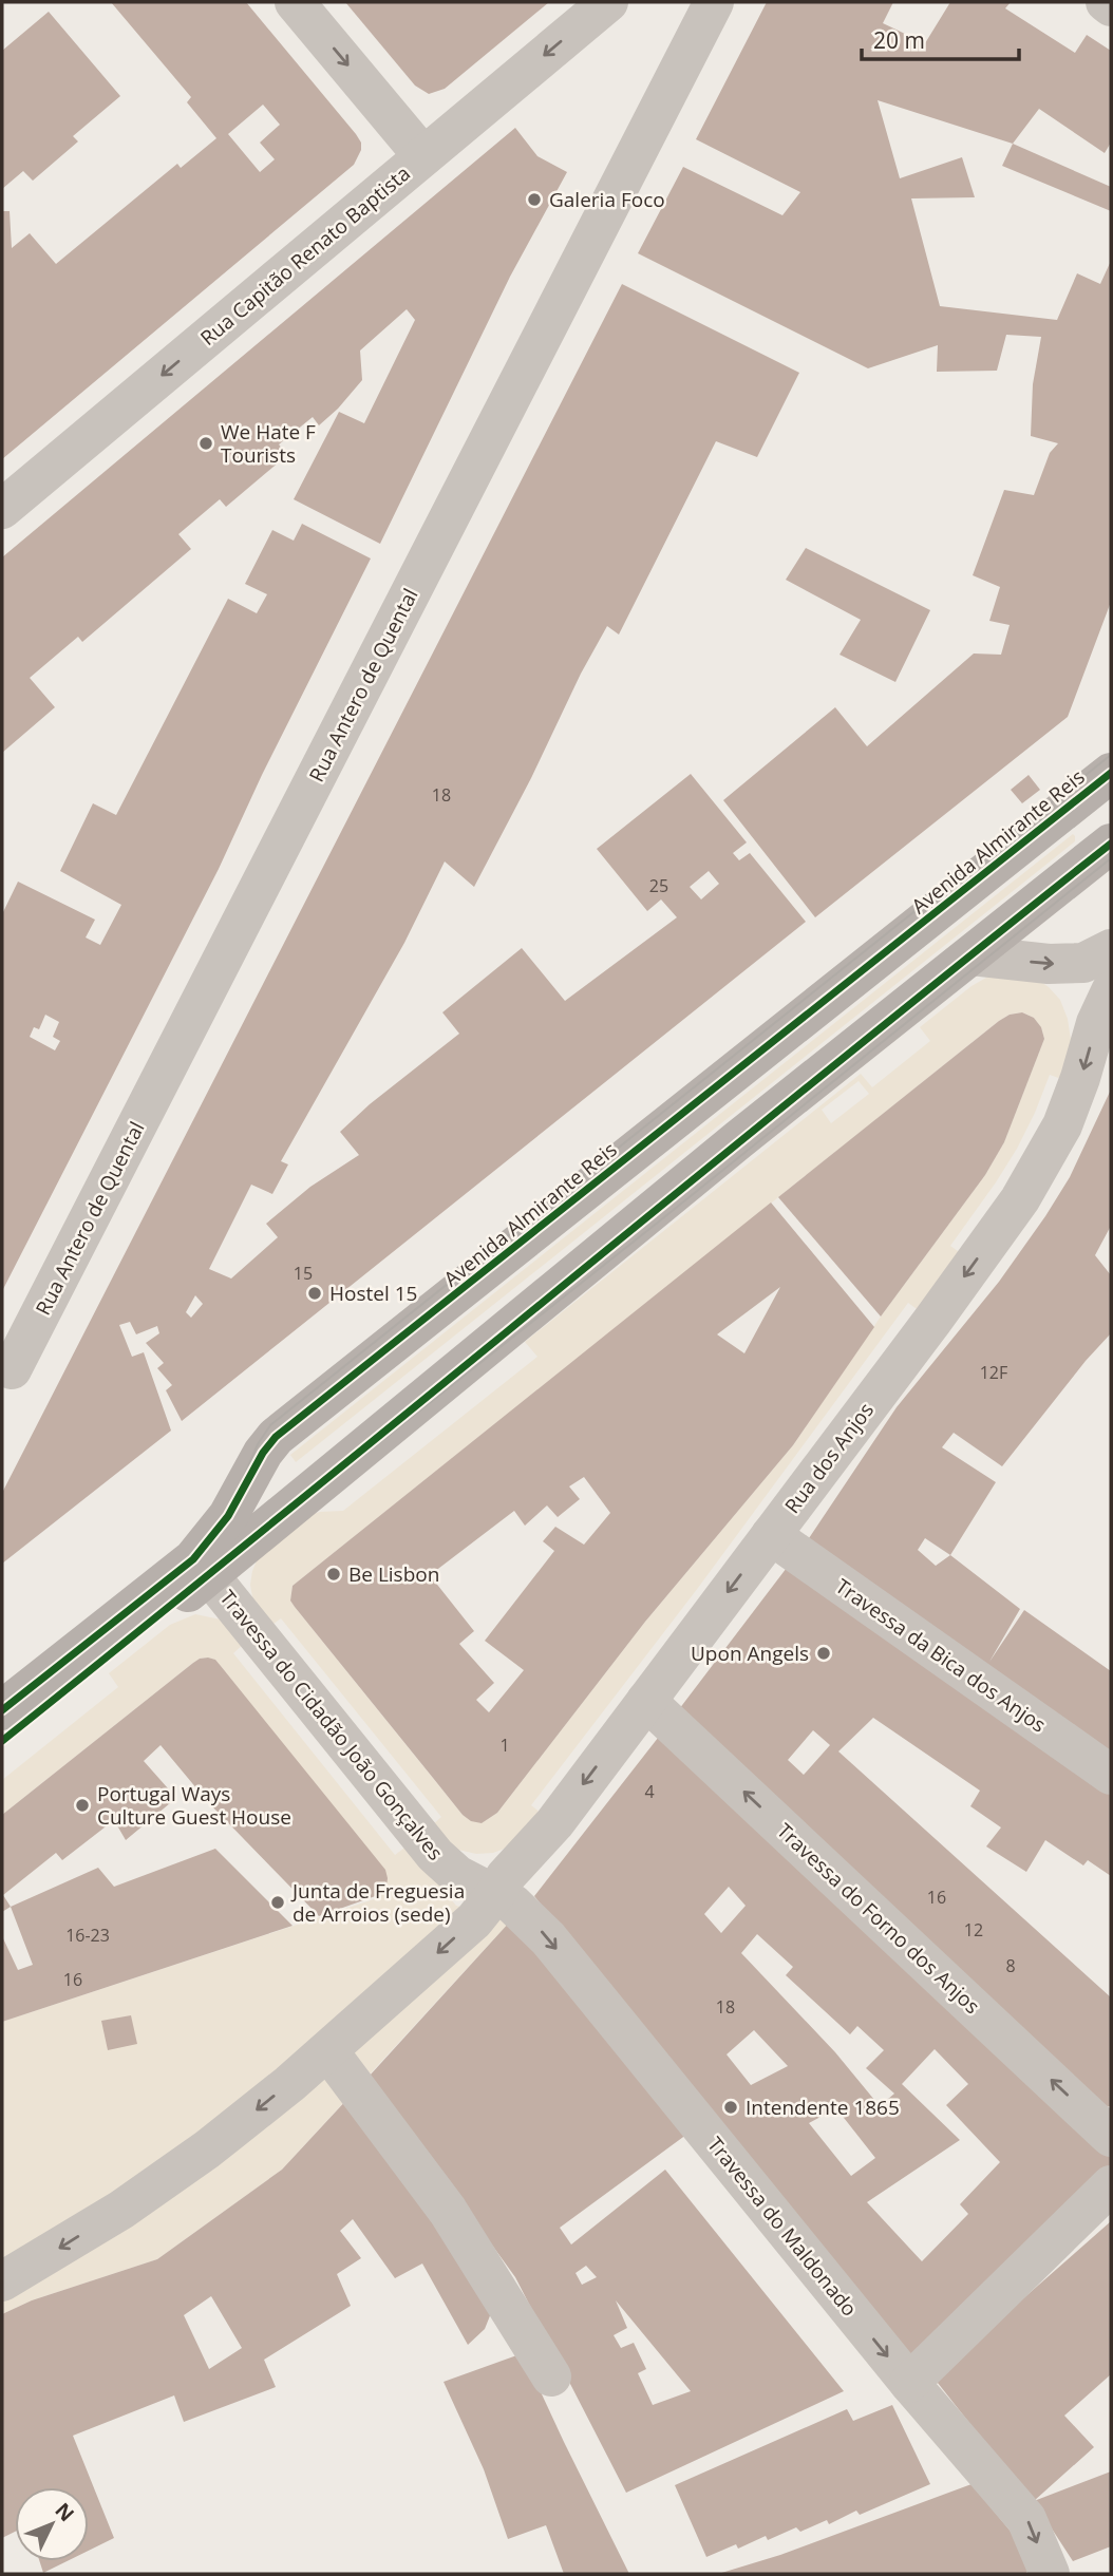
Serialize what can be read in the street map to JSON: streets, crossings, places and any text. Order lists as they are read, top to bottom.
{
  "streets": {
    "main road": ["Avenida Almirante Reis"],
    "street": [
      "Rua Capitão Renato Baptista",
      "Rua Antero de Quental",
      "Rua dos Anjos",
      "Travessa da Bica dos Anjos",
      "Travessa do Cidadão João Gonçalves",
      "Travessa do Forno dos Anjos",
      "Travessa do Maldonado"
    ]
  },
  "crossings": [
    ["Rua dos Anjos", "Travessa da Bica dos Anjos"],
    ["Rua dos Anjos", "Travessa do Cidadão João Gonçalves"],
    ["Rua dos Anjos", "Travessa do Forno dos Anjos"],
    ["Rua dos Anjos", "Travessa do Maldonado"],
    ["Travessa do Cidadão João Gonçalves", "Travessa do Maldonado"]
  ],
  "one_way": ["Rua Capitão Renato Baptista", "Rua dos Anjos", "Travessa do Forno dos Anjos"],
  "places": [
    "Galeria Foco",
    "We Hate F Tourists",
    "Hostel 15",
    "Be Lisbon",
    "Upon Angels",
    "Portugal Ways Culture Guest House",
    "Junta de Freguesia de Arroios (sede)",
    "Intendente 1865"
  ],
  "house_numbers": [
    "18",
    "25",
    "15",
    "12F",
    "1",
    "4",
    "16",
    "12",
    "16-23",
    "8",
    "16",
    "18"
  ],
  "scale_bar": "20 m",
  "north": "top right"
}
